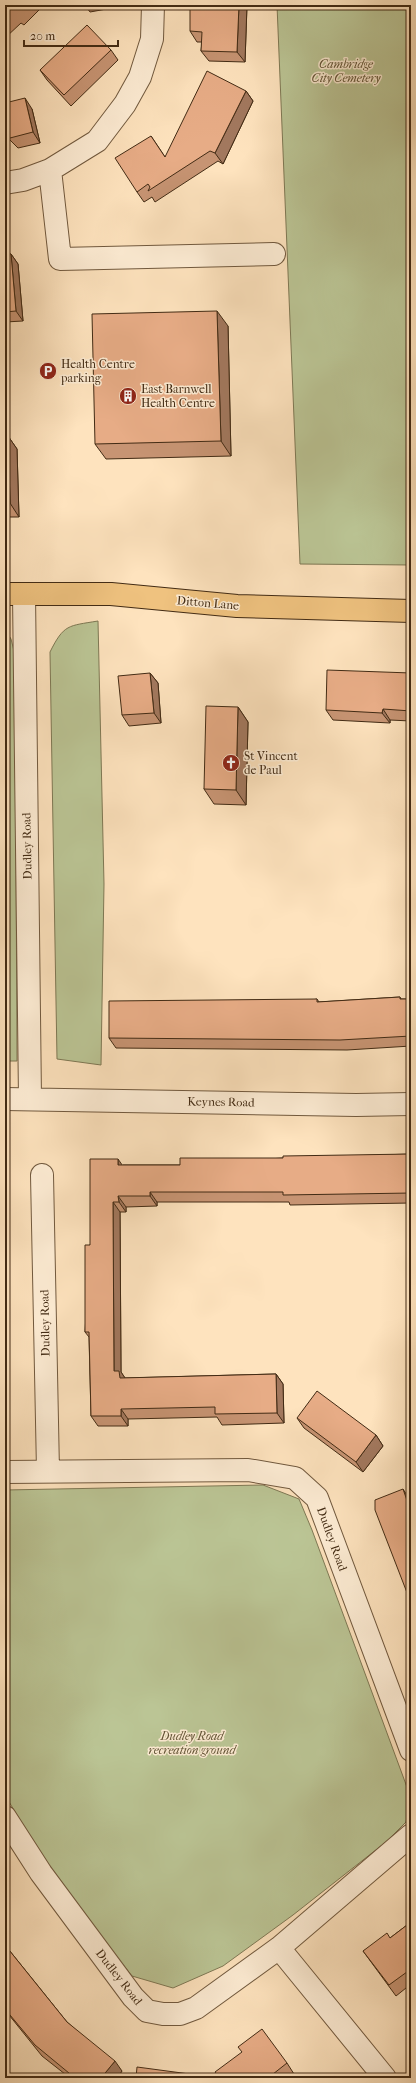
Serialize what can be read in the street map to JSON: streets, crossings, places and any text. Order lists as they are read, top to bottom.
{
  "streets": {
    "main road": ["Ditton Lane"],
    "street": ["Dudley Road", "Keynes Road"]
  },
  "crossings": [
    ["Ditton Lane", "Dudley Road"],
    ["Dudley Road", "Keynes Road"]
  ],
  "parks": ["Cambridge City Cemetery", "Dudley Road recreation ground"],
  "places": {
    "parking": ["Health Centre parking"],
    "building": ["East Barnwell Health Centre"],
    "church": ["St Vincent de Paul"]
  },
  "scale_bar": "20 m"
}
